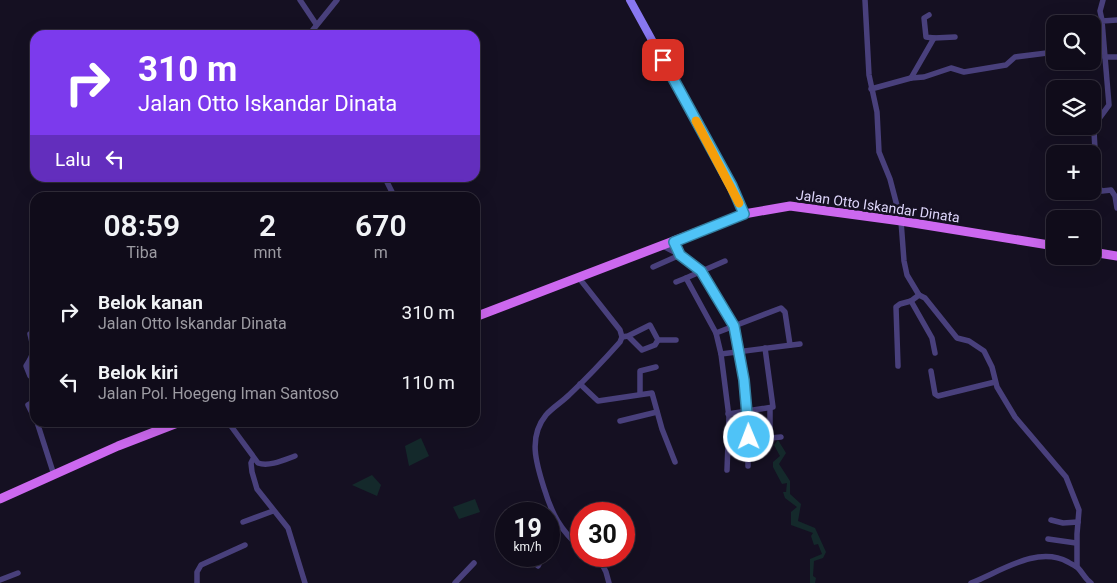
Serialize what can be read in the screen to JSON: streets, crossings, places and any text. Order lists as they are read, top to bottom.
{
  "streets": {
    "main road": ["Jalan Otto Iskandar Dinata"]
  },
  "page": {
    "map_buttons": ["+", "−"],
    "turn": ["310 m", "Jalan Otto Iskandar Dinata"],
    "then": "Lalu",
    "eta": [
      "08:59",
      "Tiba",
      "2",
      "mnt",
      "670",
      "m"
    ],
    "list": [
      {
        "name": "Belok kanan",
        "note": "Jalan Otto Iskandar Dinata",
        "value": "310 m"
      },
      {
        "name": "Belok kiri",
        "note": "Jalan Pol. Hoegeng Iman Santoso",
        "value": "110 m"
      }
    ],
    "speed": "19 km/h",
    "limit": "30"
  }
}
